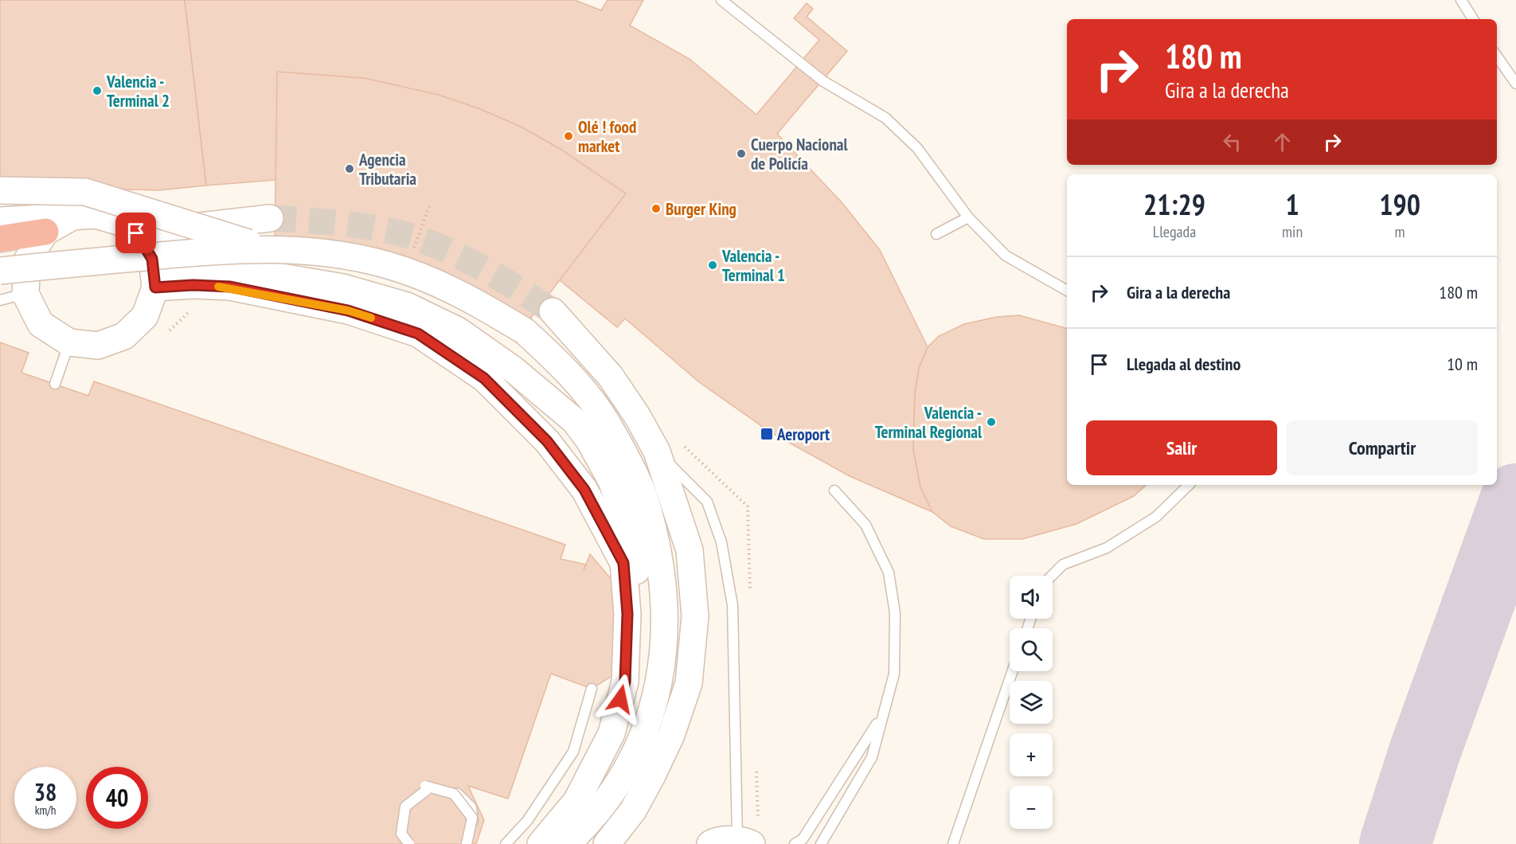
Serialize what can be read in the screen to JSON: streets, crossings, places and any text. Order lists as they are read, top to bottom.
{
  "places": {
    "other": [
      "Valencia - Terminal 2",
      "Olé ! food market",
      "Cuerpo Nacional de Policía",
      "Agencia Tributaria",
      "Burger King",
      "Valencia - Terminal 1",
      "Valencia - Terminal Regional"
    ],
    "transit": ["Aeroport"]
  },
  "page": {
    "turn": ["180 m", "Gira a la derecha"],
    "eta": [
      "21:29",
      "Llegada",
      "1",
      "min",
      "190",
      "m"
    ],
    "list": [
      {
        "name": "Gira a la derecha",
        "value": "180 m"
      },
      {
        "name": "Llegada al destino",
        "value": "10 m"
      }
    ],
    "buttons": ["Salir", "Compartir"],
    "map_buttons": ["+", "−"],
    "speed": "38 km/h",
    "limit": "40"
  }
}
